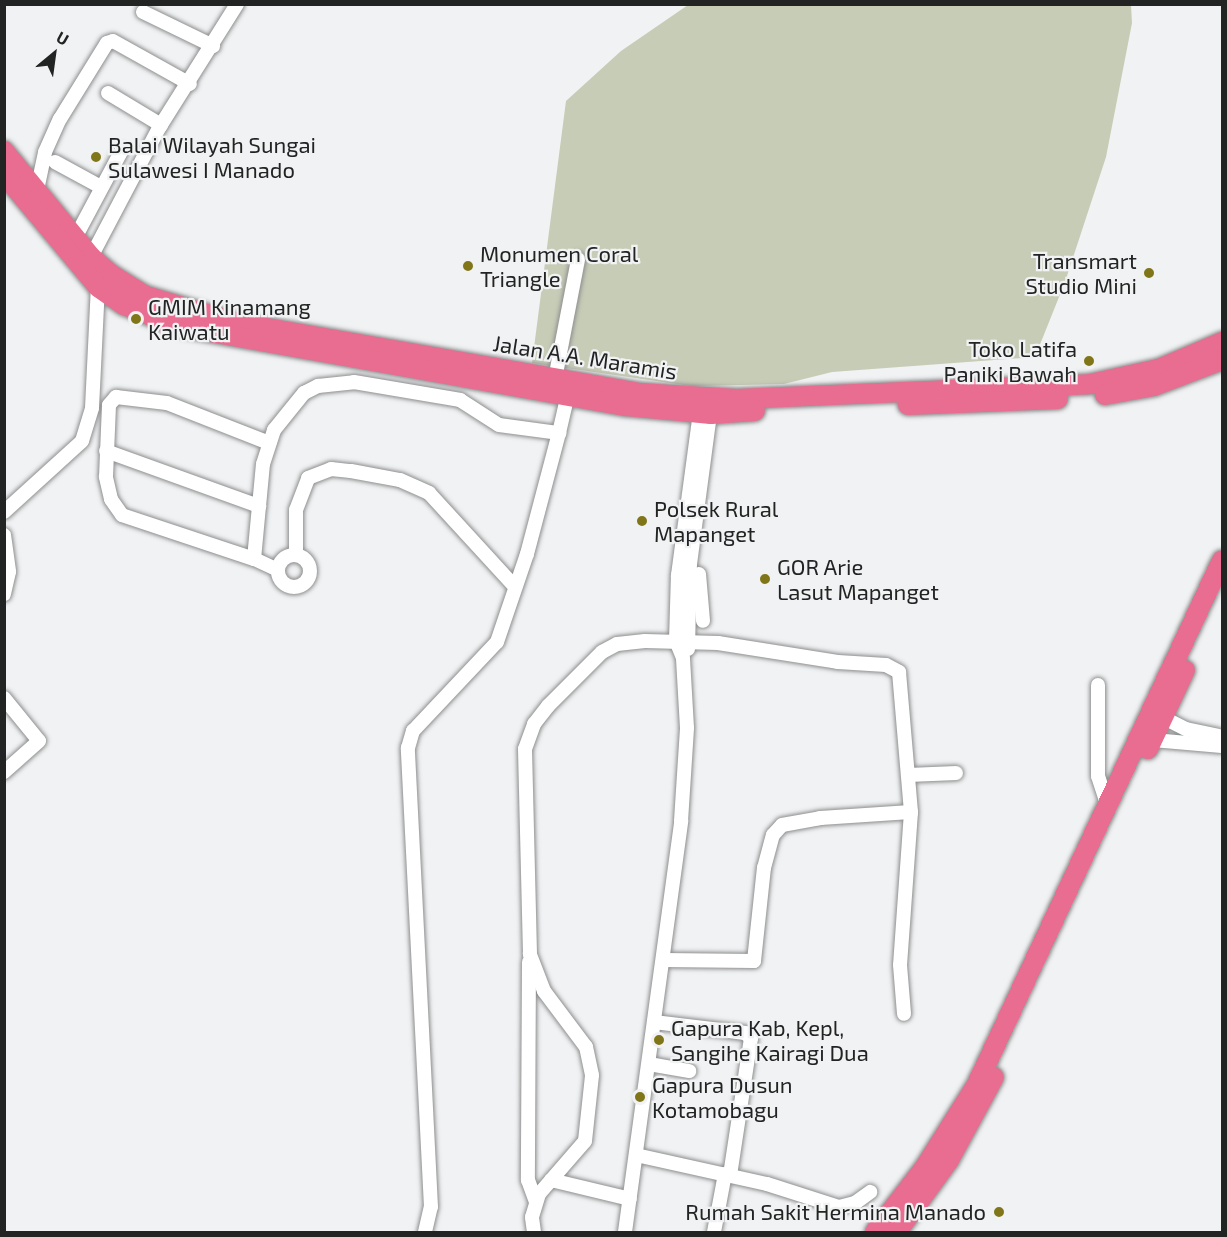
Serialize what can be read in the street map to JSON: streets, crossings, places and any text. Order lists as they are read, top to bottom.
{
  "streets": {
    "highway": ["Jalan A.A. Maramis"]
  },
  "places": [
    "Balai Wilayah Sungai Sulawesi I Manado",
    "Monumen Coral Triangle",
    "Transmart Studio Mini",
    "GMIM Kinamang Kaiwatu",
    "Toko Latifa Paniki Bawah",
    "Polsek Rural Mapanget",
    "GOR Arie Lasut Mapanget",
    "Gapura Kab, Kepl, Sangihe Kairagi Dua",
    "Gapura Dusun Kotamobagu",
    "Rumah Sakit Hermina Manado"
  ],
  "north": "top right"
}
